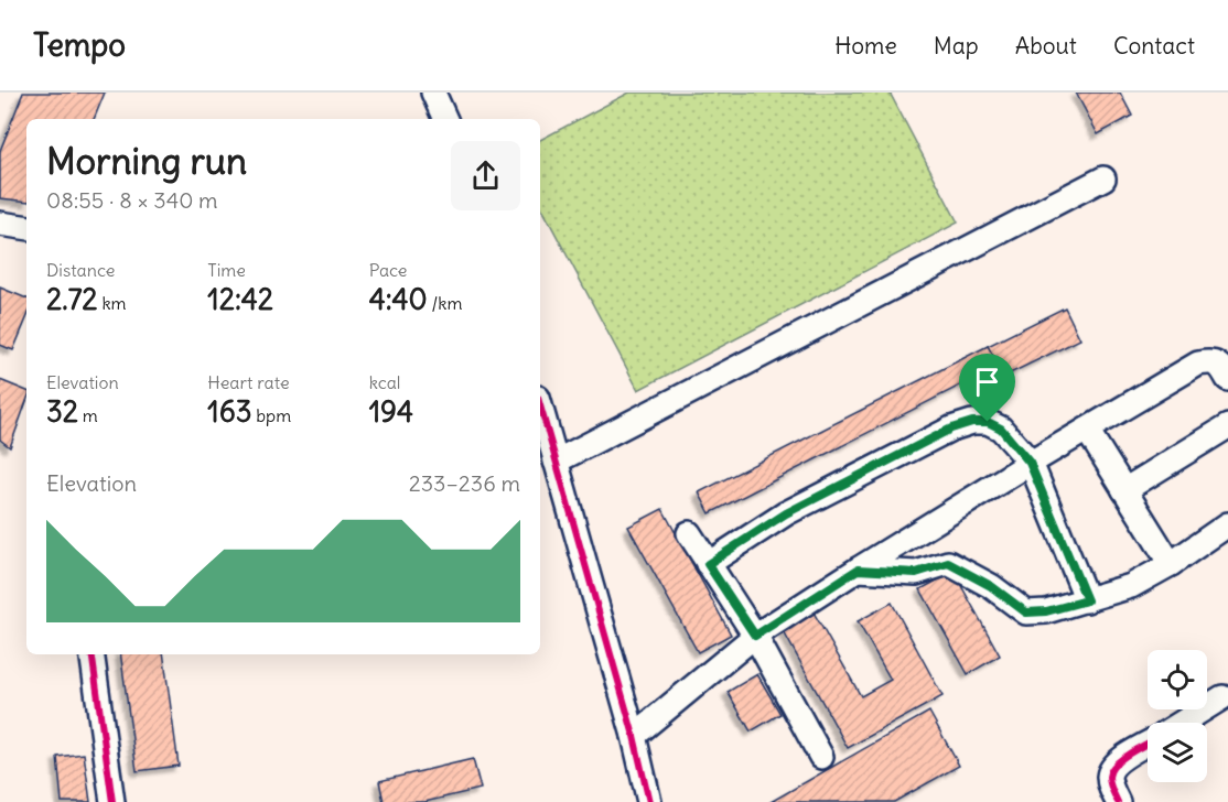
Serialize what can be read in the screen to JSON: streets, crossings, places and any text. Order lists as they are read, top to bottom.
{
  "page": {
    "header": "Tempo",
    "nav": [
      "Home",
      "Map",
      "About",
      "Contact"
    ],
    "heading": ["Morning run", "08:55 · 8 × 340 m"],
    "stats": [
      ["Distance", "2.72 km"],
      ["Time", "12:42"],
      ["Pace", "4:40 /km"],
      ["Elevation", "32 m"],
      ["Heart rate", "163 bpm"],
      ["kcal", "194"]
    ],
    "chart": ["Elevation", "233–236 m"]
  }
}
